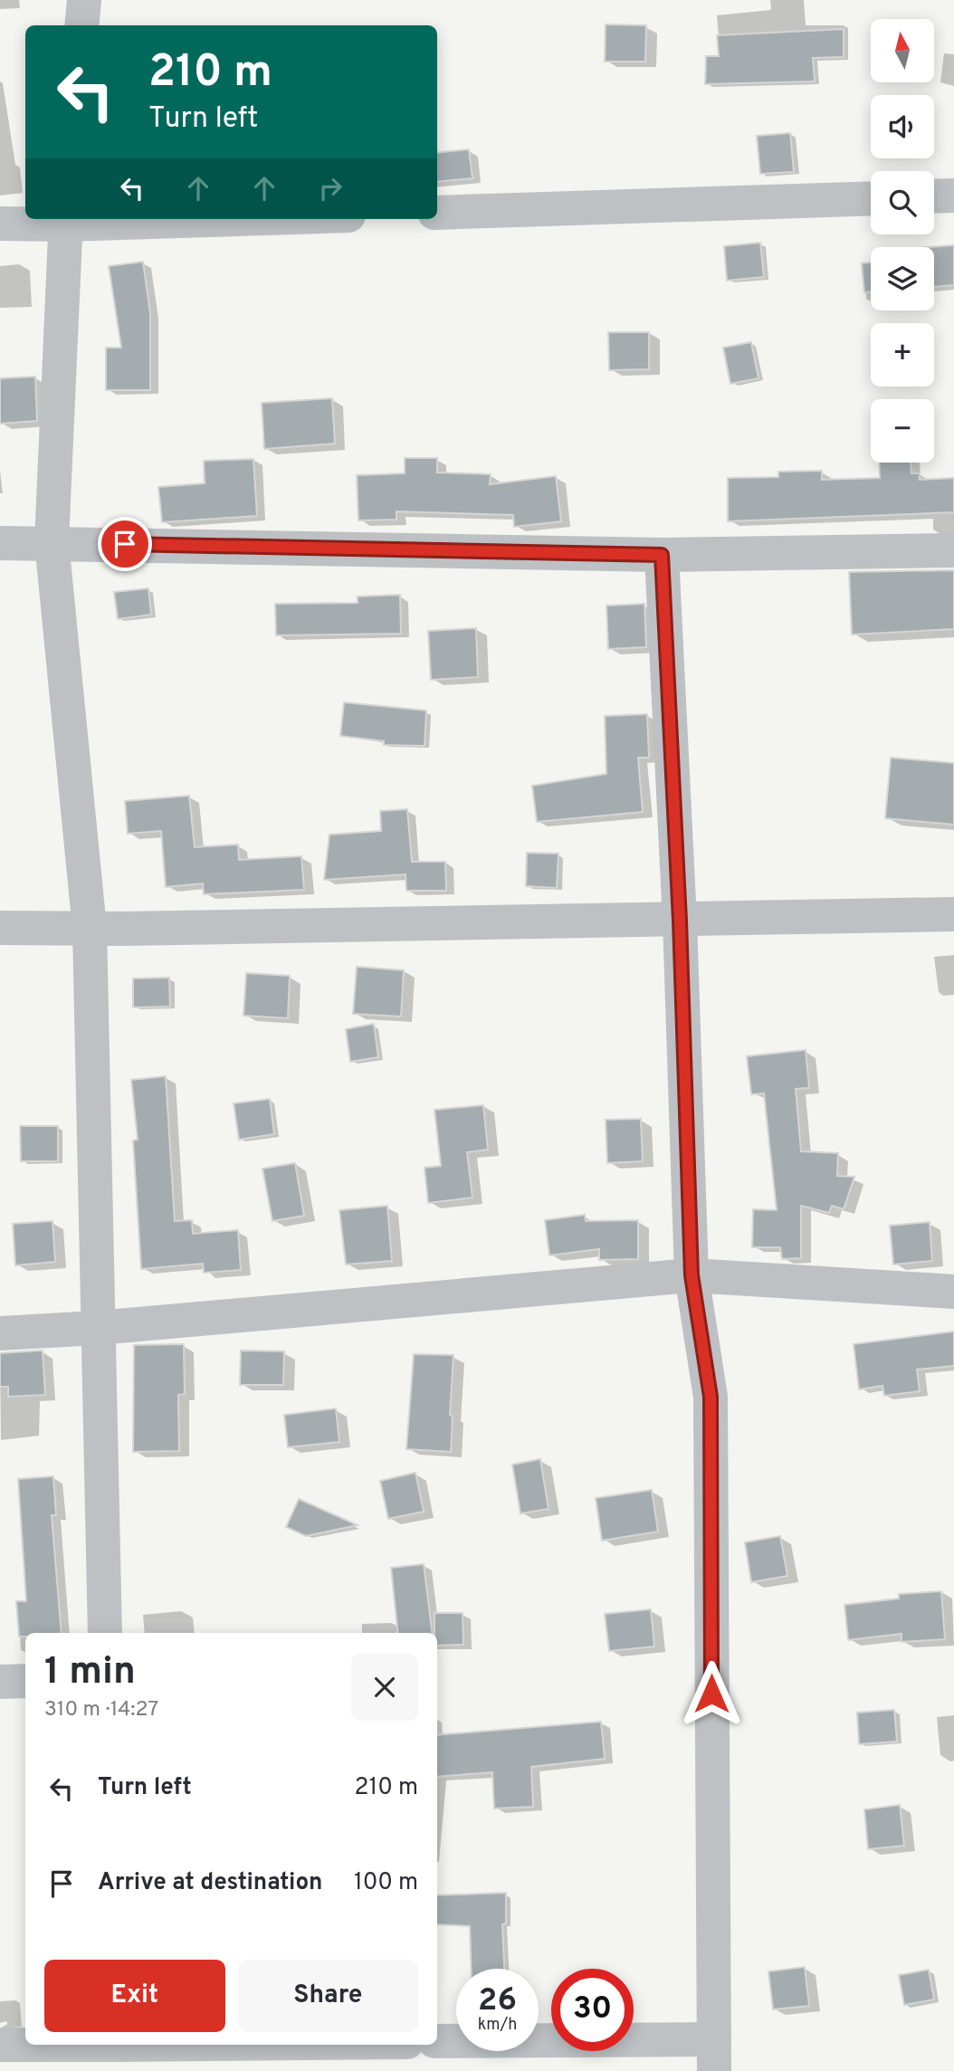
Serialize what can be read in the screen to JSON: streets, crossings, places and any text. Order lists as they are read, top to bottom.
{
  "north": "top",
  "page": {
    "map_buttons": ["+", "−"],
    "turn": ["210 m", "Turn left"],
    "heading": ["1 min", "310 m · 14:27"],
    "list": [
      {
        "name": "Turn left",
        "value": "210 m"
      },
      {
        "name": "Arrive at destination",
        "value": "100 m"
      }
    ],
    "buttons": ["Exit", "Share"],
    "speed": "26 km/h",
    "limit": "30"
  }
}
